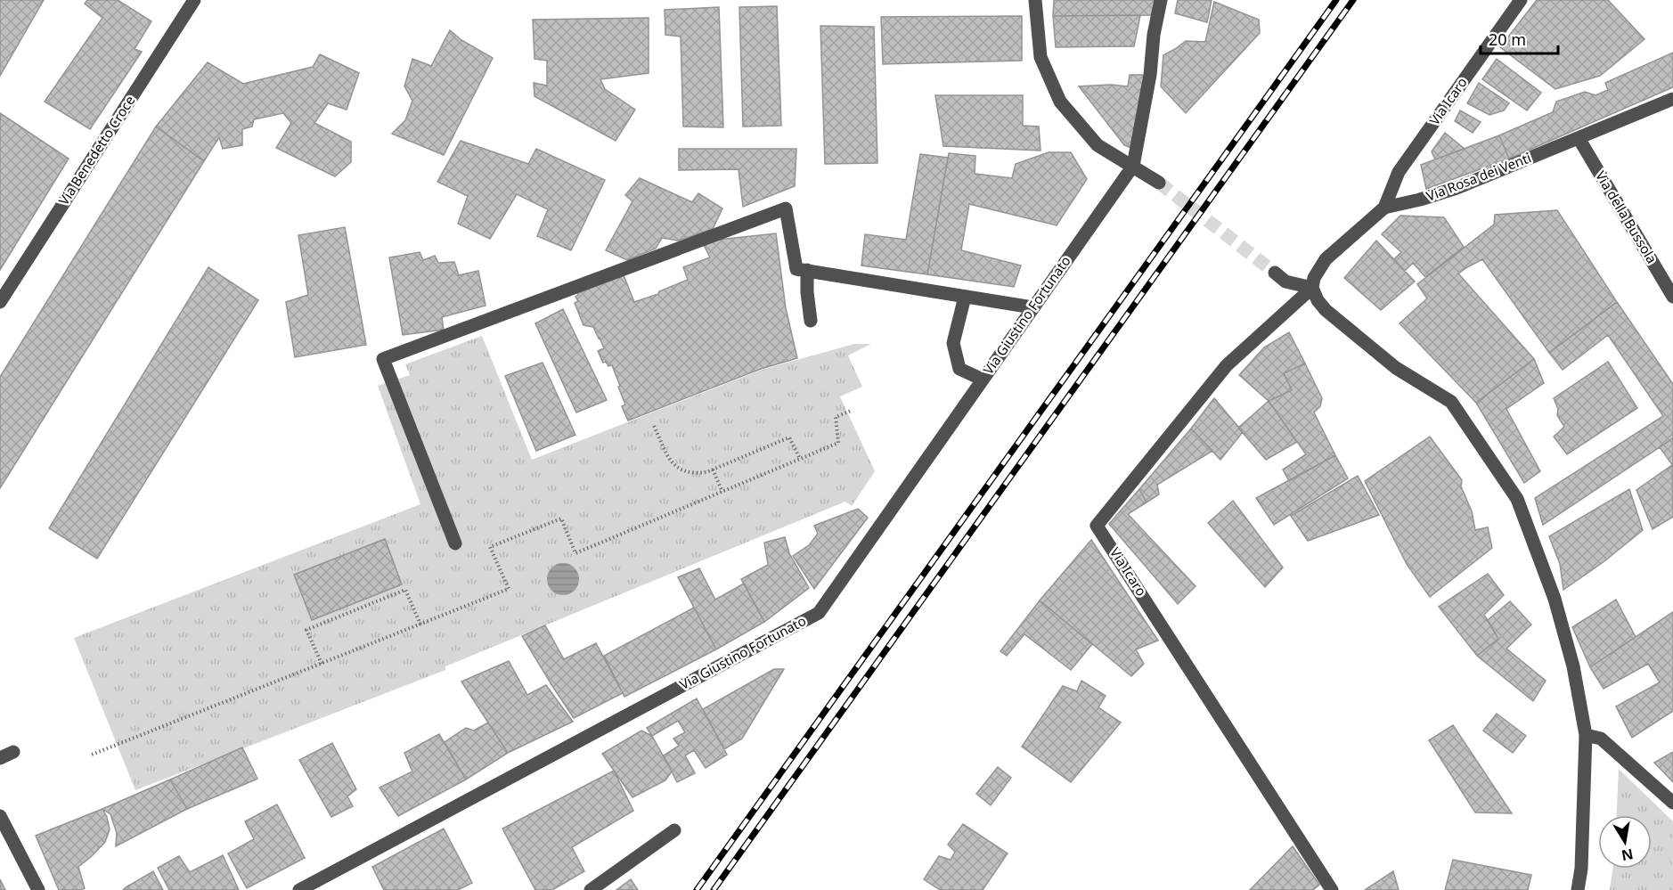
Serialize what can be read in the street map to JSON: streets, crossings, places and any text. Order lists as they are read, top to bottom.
{
  "streets": {
    "street": [
      "Via Icaro",
      "Via Benedetto Croce",
      "Via Rosa dei Venti",
      "Via della Bussola",
      "Via Giustino Fortunato"
    ]
  },
  "crossings": [
    ["Via Icaro", "Via Rosa dei Venti"],
    ["Via Rosa dei Venti", "Via della Bussola"]
  ],
  "scale_bar": "20 m",
  "north": "bottom"
}
